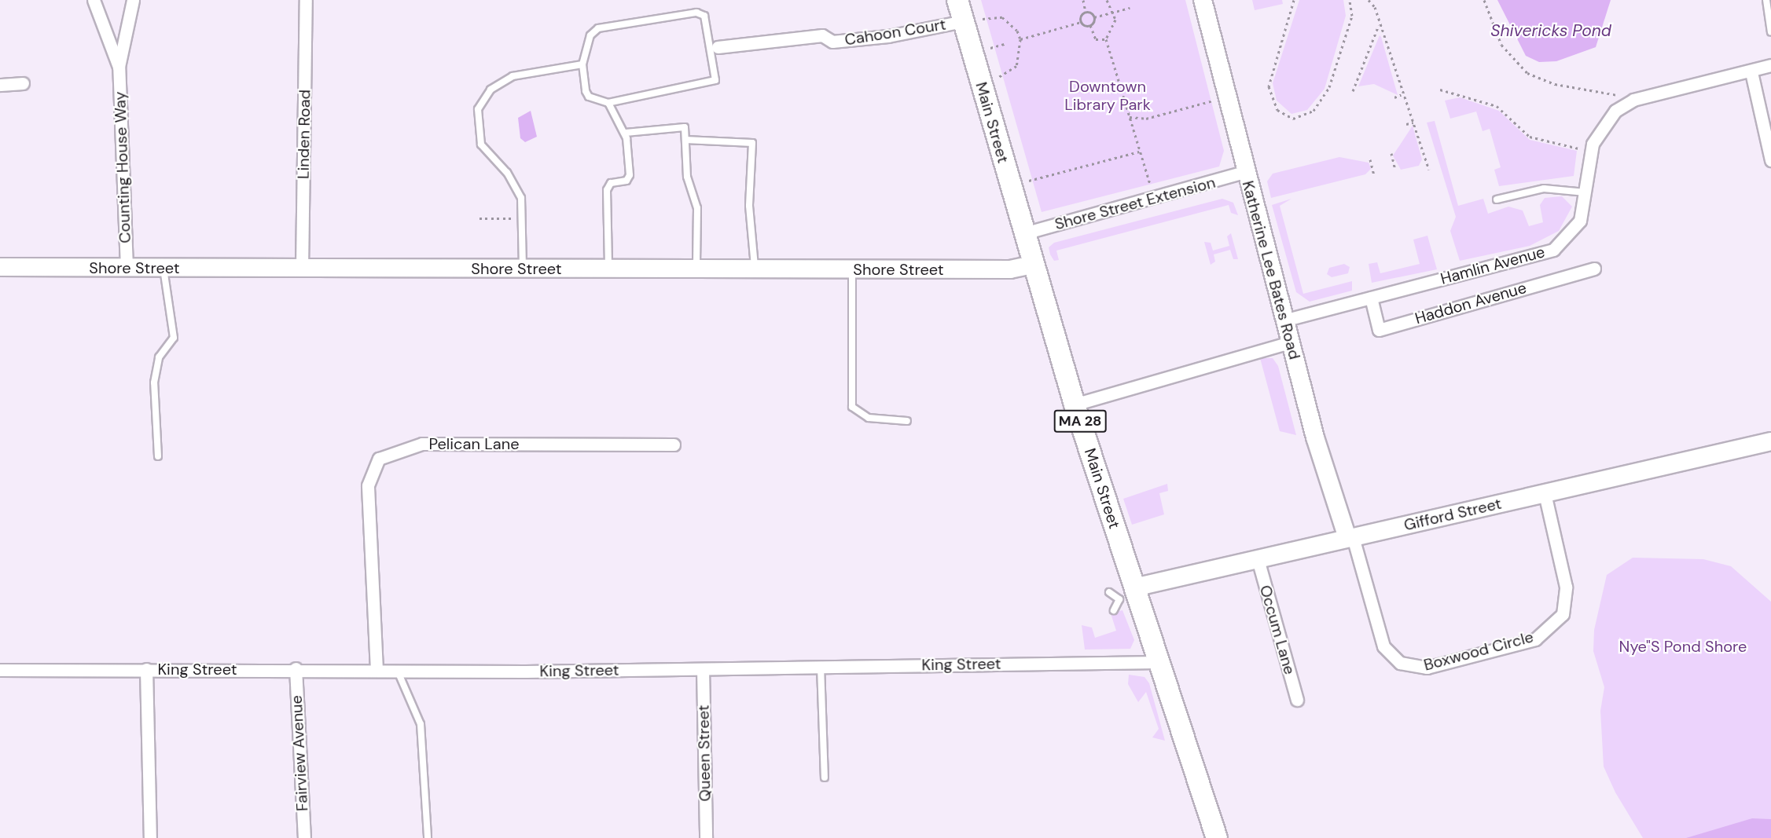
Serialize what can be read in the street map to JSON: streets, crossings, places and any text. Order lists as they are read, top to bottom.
{
  "streets": {
    "main road": [
      "Main Street",
      "Shore Street",
      "Katherine Lee Bates Road",
      "MA 28",
      "Gifford Street"
    ],
    "street": [
      "Cahoon Court",
      "Linden Road",
      "Counting House Way",
      "Shore Street Extension",
      "Hamlin Avenue",
      "Haddon Avenue",
      "Pelican Lane",
      "Occum Lane",
      "Boxwood Circle",
      "King Street",
      "Fairview Avenue",
      "Queen Street"
    ]
  },
  "crossings": [
    ["Cahoon Court", "Main Street"],
    ["Main Street", "Shore Street Extension"],
    ["Main Street", "Shore Street"],
    ["Main Street", "Gifford Street"],
    ["Main Street", "King Street"],
    ["Linden Road", "Shore Street"],
    ["Counting House Way", "Shore Street"],
    ["Shore Street Extension", "Katherine Lee Bates Road"],
    ["Hamlin Avenue", "Katherine Lee Bates Road"],
    ["Hamlin Avenue", "Haddon Avenue"],
    ["Katherine Lee Bates Road", "Gifford Street"],
    ["Katherine Lee Bates Road", "Boxwood Circle"],
    ["Pelican Lane", "King Street"],
    ["Gifford Street", "Occum Lane"],
    ["Gifford Street", "Boxwood Circle"],
    ["King Street", "Fairview Avenue"],
    ["King Street", "Queen Street"]
  ],
  "water": ["Shivericks Pond"],
  "parks": ["Downtown Library Park", "Nye\"S Pond Shore"]
}
